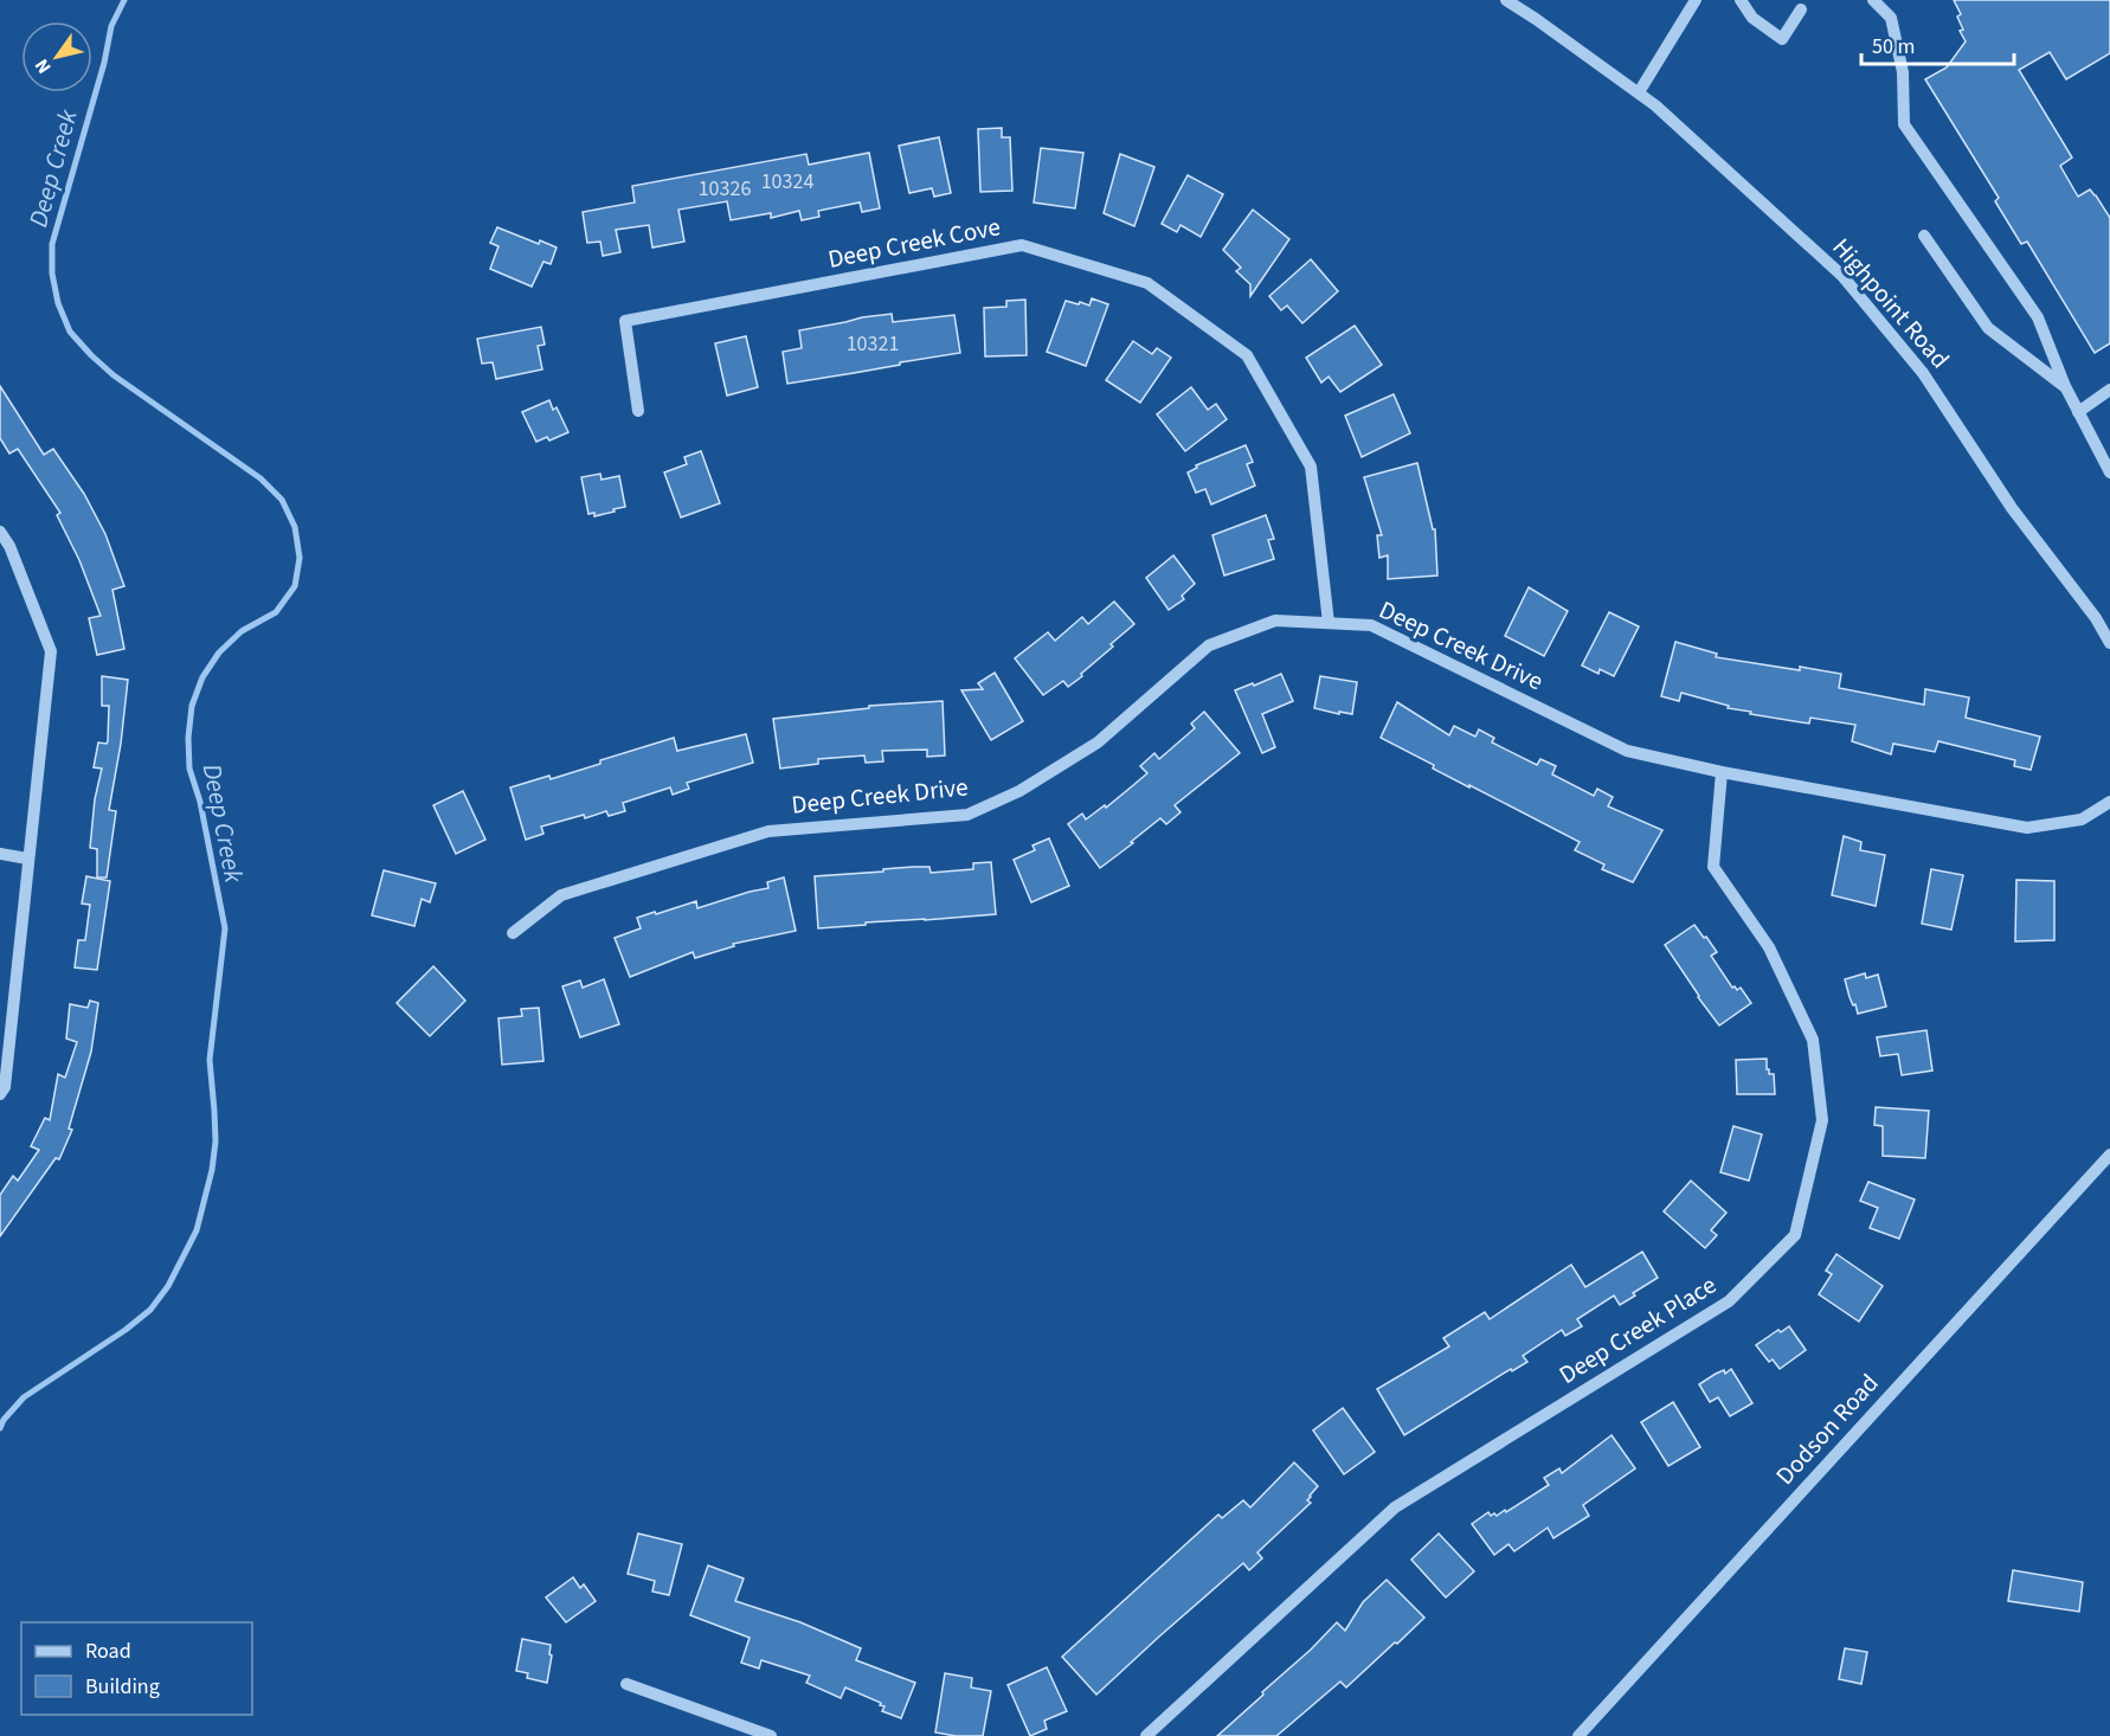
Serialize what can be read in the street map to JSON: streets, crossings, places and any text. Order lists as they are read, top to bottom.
{
  "streets": {
    "street": [
      "Deep Creek Cove",
      "Highpoint Road",
      "Deep Creek Drive",
      "Deep Creek Place",
      "Dodson Road"
    ]
  },
  "crossings": [
    ["Deep Creek Cove", "Deep Creek Drive"],
    ["Deep Creek Drive", "Deep Creek Place"]
  ],
  "water": ["Deep Creek"],
  "house_numbers": ["10324", "10326", "10321"],
  "legend": ["Road", "Building"],
  "scale_bar": "50 m",
  "north": "bottom left"
}
